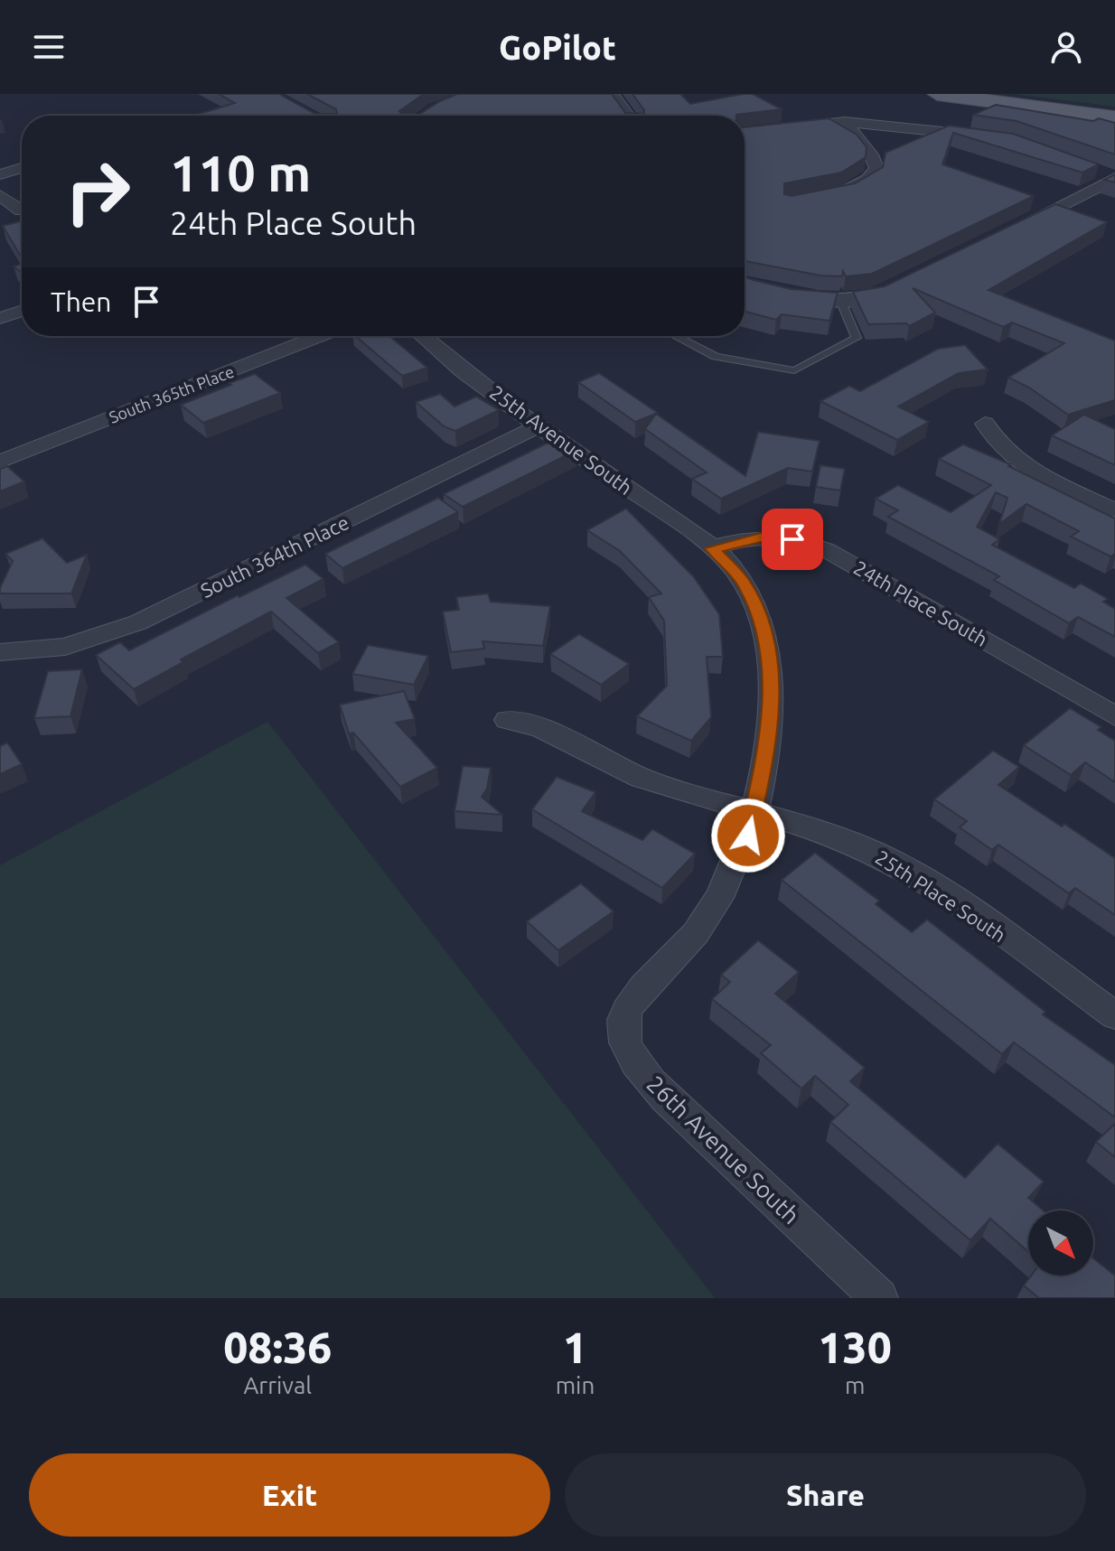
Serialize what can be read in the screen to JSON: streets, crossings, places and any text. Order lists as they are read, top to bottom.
{
  "streets": {
    "street": [
      "South 365th Place",
      "25th Avenue South",
      "South 364th Place",
      "24th Place South",
      "25th Place South",
      "26th Avenue South"
    ]
  },
  "crossings": [
    ["25th Avenue South", "South 364th Place"],
    ["25th Avenue South", "24th Place South"],
    ["25th Avenue South", "25th Place South"],
    ["25th Avenue South", "26th Avenue South"]
  ],
  "north": "bottom right",
  "page": {
    "header": "GoPilot",
    "turn": ["110 m", "24th Place South"],
    "then": "Then",
    "eta": [
      "08:36",
      "Arrival",
      "1",
      "min",
      "130",
      "m"
    ],
    "buttons": ["Exit", "Share"]
  }
}
